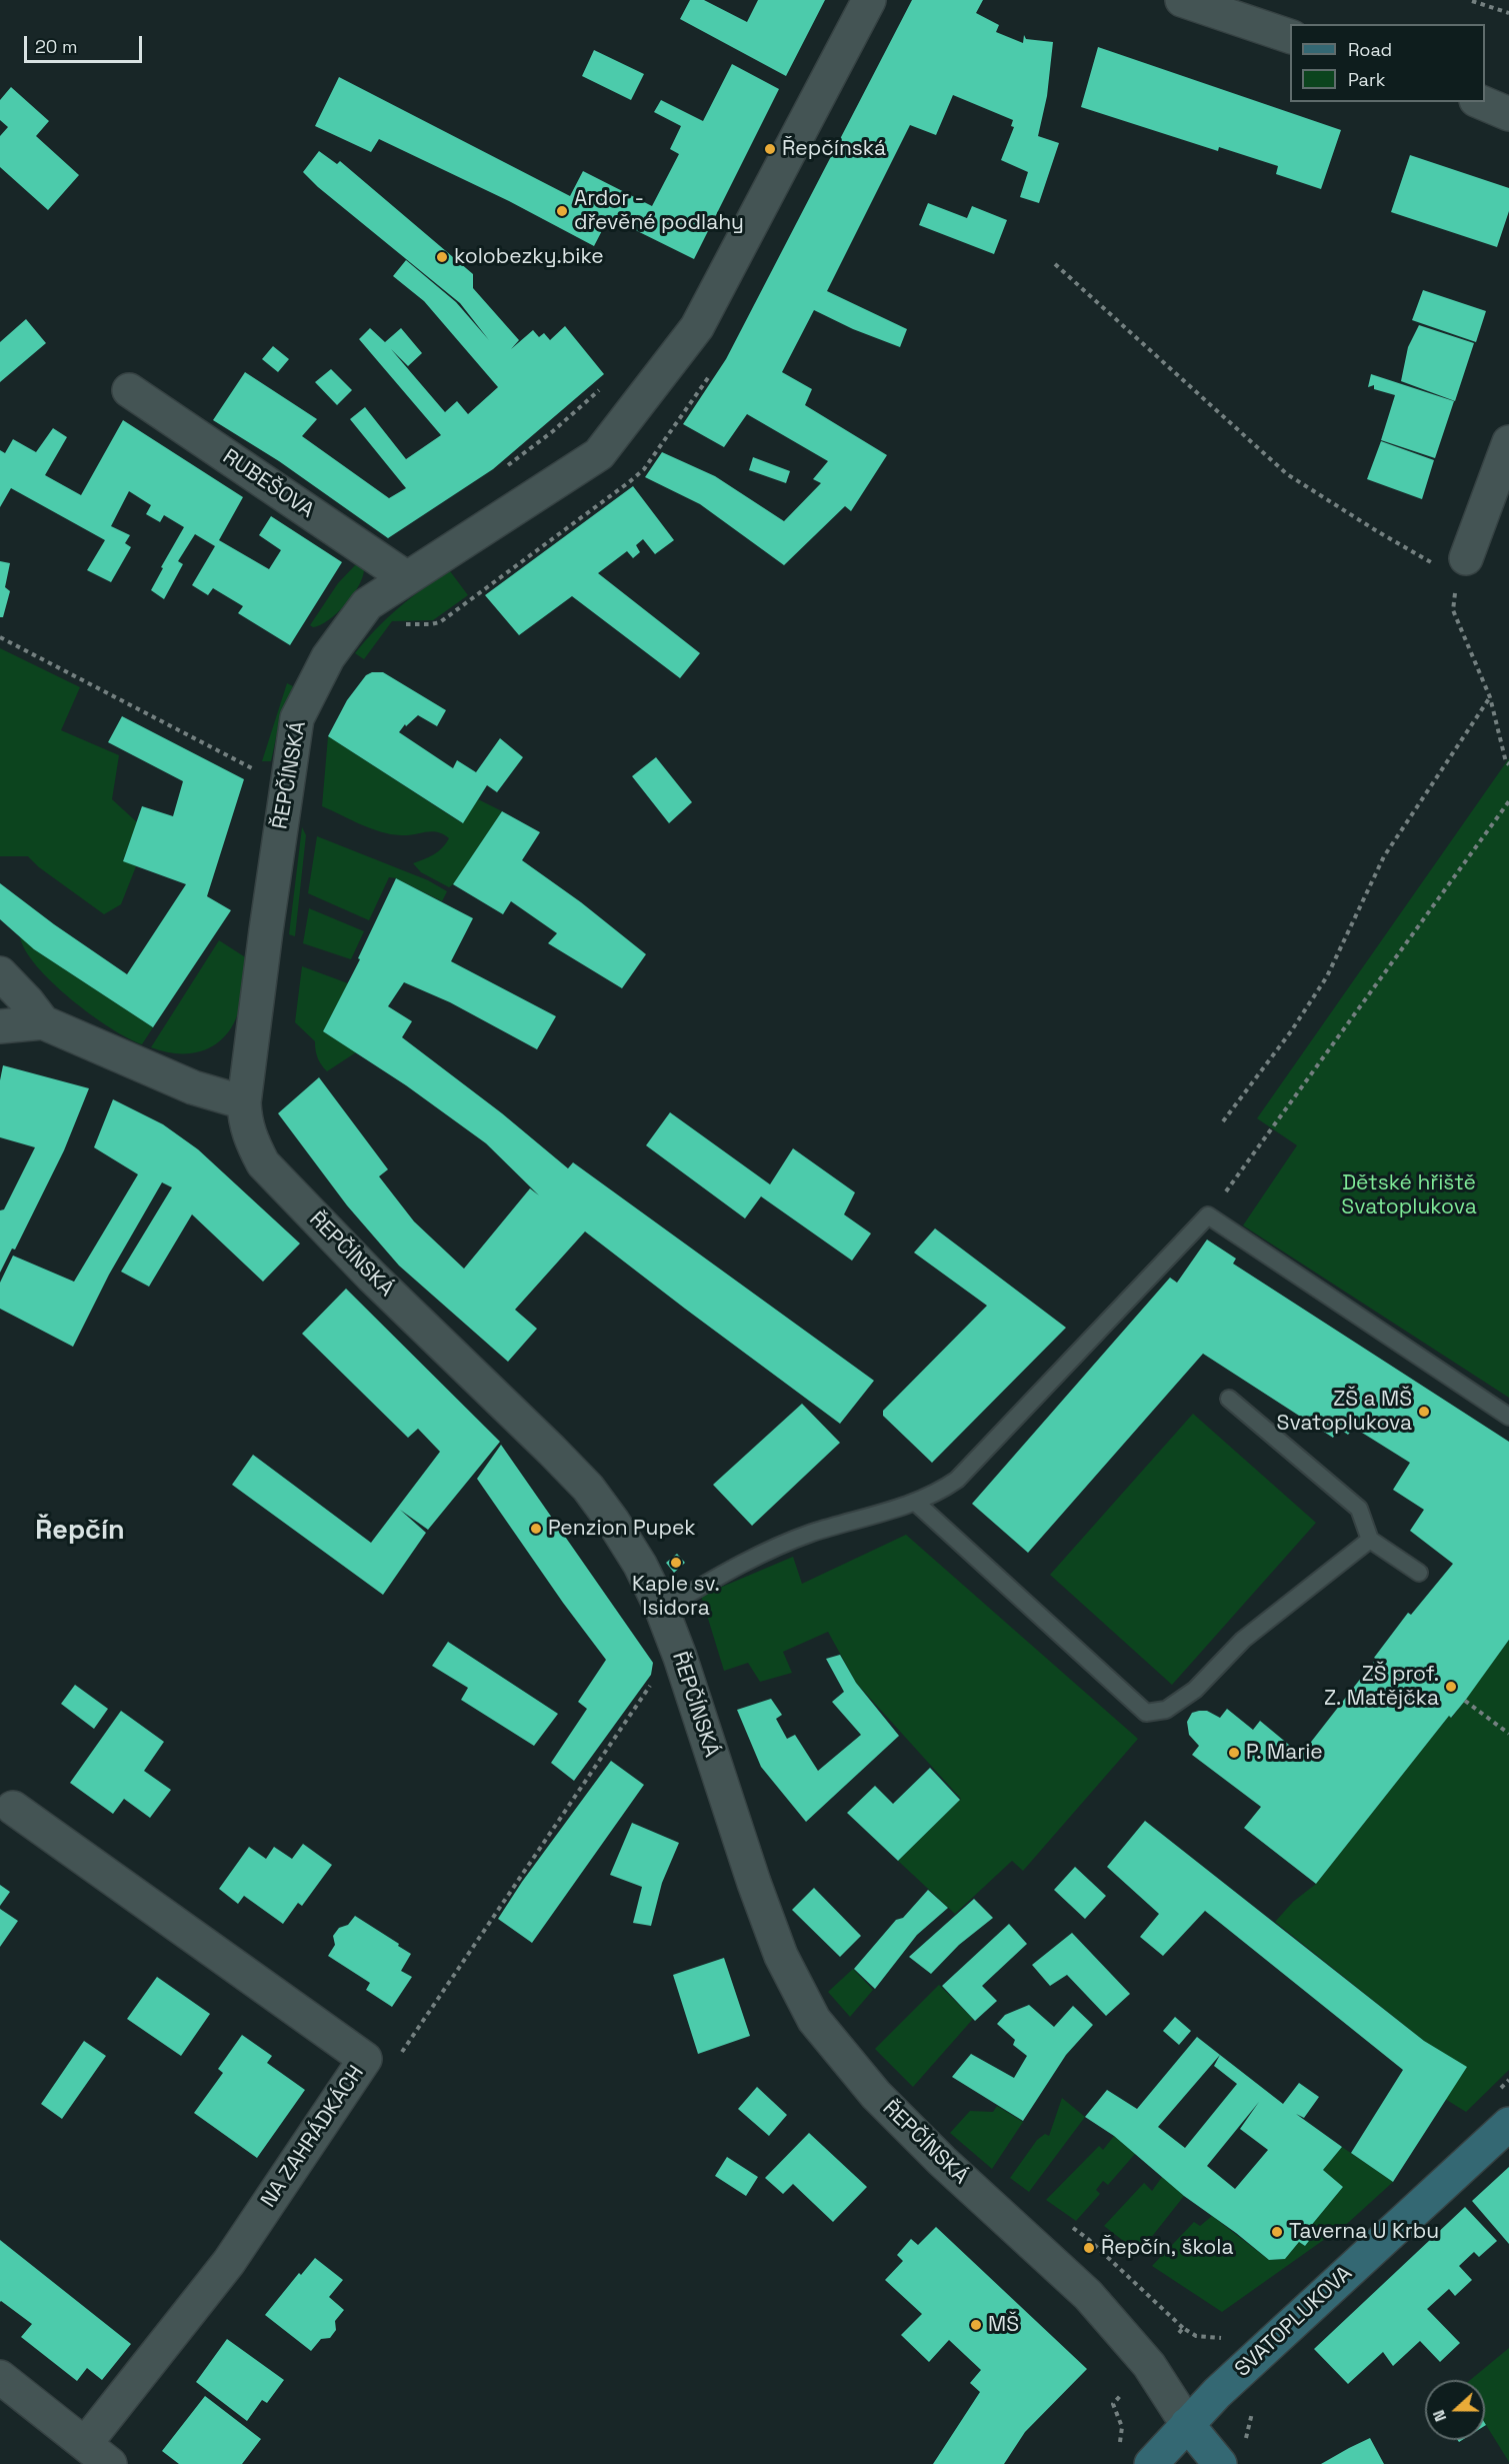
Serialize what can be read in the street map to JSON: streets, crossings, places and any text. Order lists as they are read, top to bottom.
{
  "streets": {
    "main road": ["SVATOPLUKOVA"],
    "street": ["RUBEŠOVA", "ŘEPČÍNSKÁ", "NA ZAHRÁDKÁCH"]
  },
  "crossings": [
    ["RUBEŠOVA", "ŘEPČÍNSKÁ"],
    ["ŘEPČÍNSKÁ", "SVATOPLUKOVA"]
  ],
  "districts": ["Řepčín"],
  "parks": ["Dětské hřiště Svatoplukova"],
  "places": [
    "Řepčínská",
    "Ardor - dřevěné podlahy",
    "kolobezky.bike",
    "ZŠ a MŠ Svatoplukova",
    "Penzion Pupek",
    "Kaple sv. Isidora",
    "ZŠ prof. Z. Matějčka",
    "P. Marie",
    "Taverna U Krbu",
    "Řepčín, škola",
    "MŠ"
  ],
  "legend": ["Road", "Park"],
  "scale_bar": "20 m",
  "north": "left"
}
